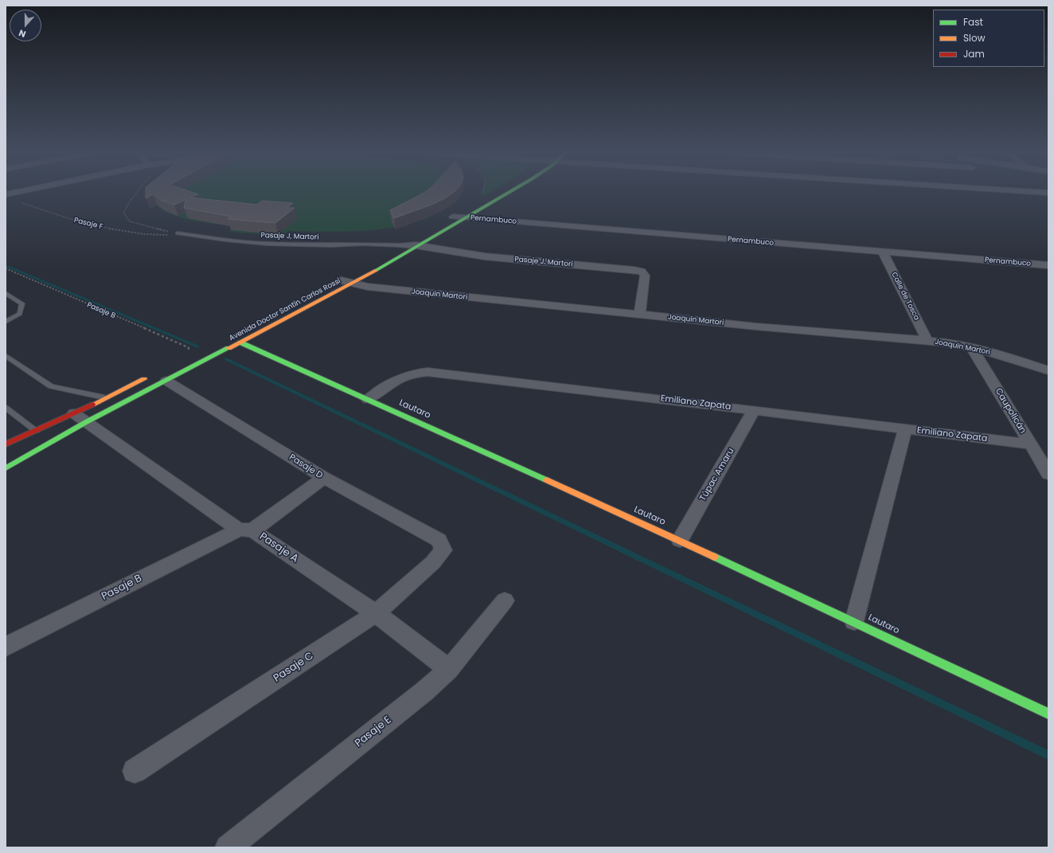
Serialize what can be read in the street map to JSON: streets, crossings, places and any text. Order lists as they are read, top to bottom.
{
  "streets": {
    "street": [
      "Pernambuco",
      "Pasaje J. Martori",
      "Joaquín Martori",
      "Calle de Tosca",
      "Avenida Doctor Santín Carlos Rossi",
      "Pasaje B",
      "Emiliano Zapata",
      "Lautaro",
      "Caupolicán",
      "Pasaje D",
      "Túpac Amaru",
      "Pasaje A",
      "Pasaje C",
      "Pasaje E"
    ],
    "lane": ["Pasaje J, Martori"],
    "path": ["Pasaje F"]
  },
  "crossings": [
    ["Pernambuco", "Calle de Tosca"],
    ["Pernambuco", "Avenida Doctor Santín Carlos Rossi"],
    ["Pasaje F", "Pasaje J, Martori"],
    ["Pasaje J, Martori", "Pasaje J. Martori"],
    ["Pasaje J. Martori", "Joaquín Martori"],
    ["Pasaje J. Martori", "Avenida Doctor Santín Carlos Rossi"],
    ["Joaquín Martori", "Calle de Tosca"],
    ["Joaquín Martori", "Avenida Doctor Santín Carlos Rossi"],
    ["Joaquín Martori", "Caupolicán"],
    ["Avenida Doctor Santín Carlos Rossi", "Lautaro"],
    ["Avenida Doctor Santín Carlos Rossi", "Pasaje D"],
    ["Avenida Doctor Santín Carlos Rossi", "Pasaje A"],
    ["Pasaje B", "Pasaje D"],
    ["Pasaje B", "Pasaje A"],
    ["Emiliano Zapata", "Lautaro"],
    ["Emiliano Zapata", "Caupolicán"],
    ["Emiliano Zapata", "Túpac Amaru"],
    ["Lautaro", "Túpac Amaru"],
    ["Pasaje D", "Pasaje C"],
    ["Pasaje A", "Pasaje C"],
    ["Pasaje A", "Pasaje E"]
  ],
  "legend": ["Fast", "Slow", "Jam"],
  "north": "bottom"
}
